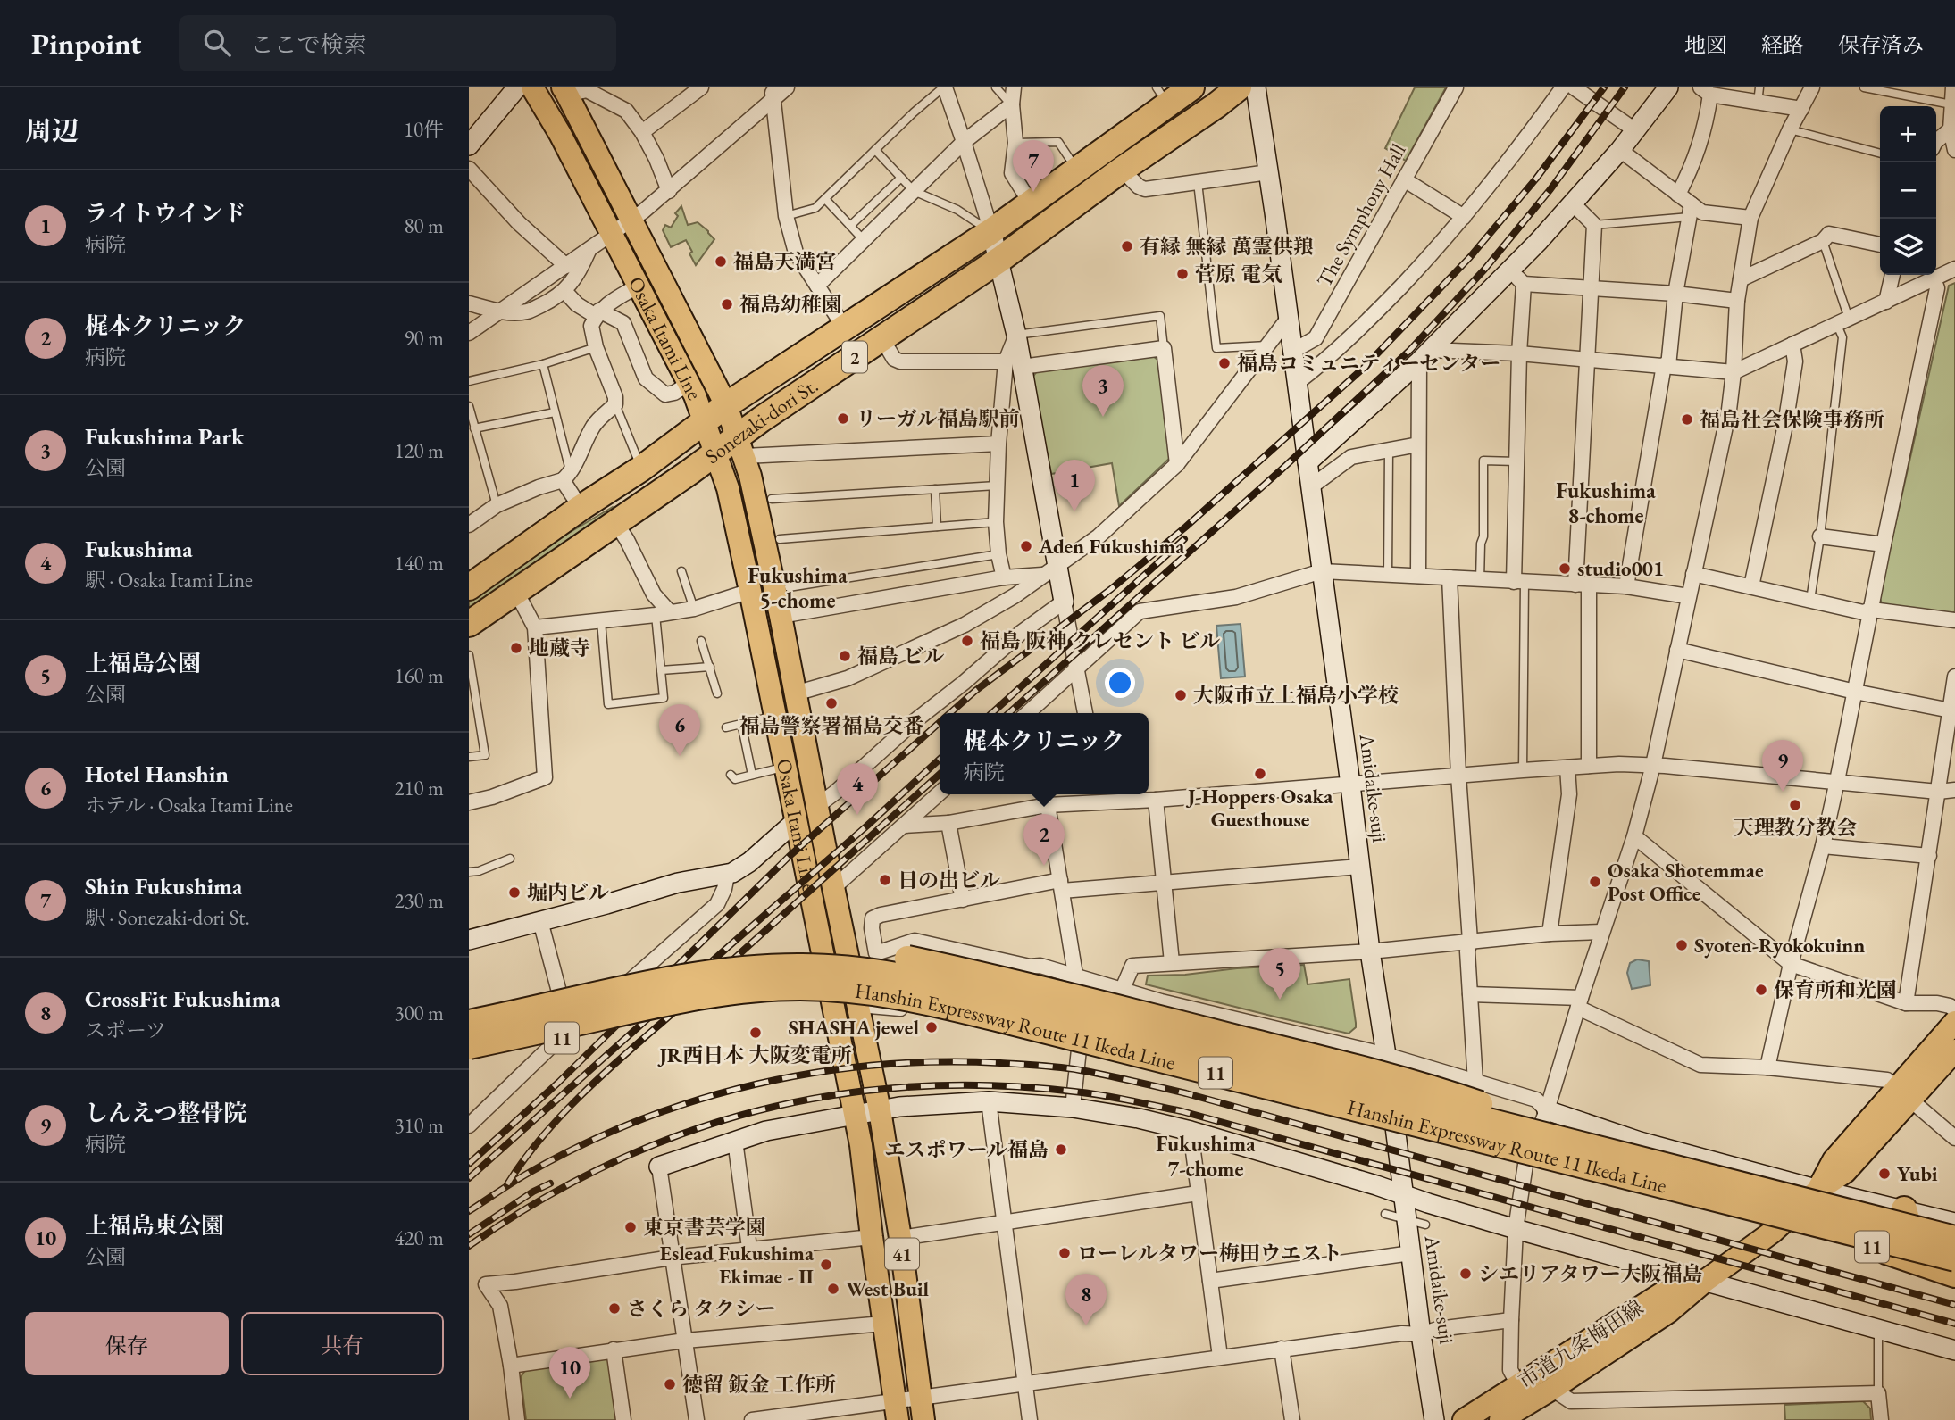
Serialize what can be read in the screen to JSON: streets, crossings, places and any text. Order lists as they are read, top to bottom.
{
  "streets": {
    "highway": [
      "2",
      "Sonezaki-dori St.",
      "Hanshin Expressway Route 11 Ikeda Line",
      "11"
    ],
    "main road": ["Osaka Itami Line", "41", "市道九条梅田線"],
    "street": ["The Symphony Hall", "Amidaike-suji"]
  },
  "crossings": [
    ["The Symphony Hall", "Amidaike-suji"],
    ["Osaka Itami Line", "Sonezaki-dori St."],
    ["Hanshin Expressway Route 11 Ikeda Line", "11"],
    ["11", "市道九条梅田線"]
  ],
  "districts": ["Fukushima 8-chome", "Fukushima 5-chome", "Fukushima 7-chome"],
  "places": [
    "有縁 無縁 萬霊供羪",
    "福島天満宮",
    "菅原 電気",
    "福島幼稚園",
    "福島コミュニティーセンター",
    "リーガル福島駅前",
    "福島社会保険事務所",
    "Aden Fukushima",
    "studio001",
    "福島 阪神 クレセント ビル",
    "地蔵寺",
    "福島 ビル",
    "大阪市立上福島小学校",
    "福島警察署福島交番",
    "J-Hoppers Osaka Guesthouse",
    "天理教分教会",
    "日の出ビル",
    "Osaka Shotemmae Post Office",
    "堀内ビル",
    "Syoten-Ryokokuinn",
    "保育所和光園",
    "SHASHA jewel",
    "JR西日本 大阪変電所",
    "エスポワール福島",
    "Yubi",
    "東京書芸学園",
    "ローレルタワー梅田ウエスト",
    "Eslead Fukushima Ekimae - II",
    "シエリアタワー大阪福島",
    "West Buil",
    "さくら タクシー",
    "徳留 鈑金 工作所"
  ],
  "page": {
    "header": "Pinpoint",
    "search": "ここで検索",
    "nav": ["地図", "経路", "保存済み"],
    "heading": ["周辺", "10件"],
    "map_buttons": ["+", "−"],
    "pins": [
      "7",
      "3",
      "1",
      "6",
      "9",
      "4",
      "2",
      "5",
      "8",
      "10"
    ],
    "list": [
      {
        "mark": "1",
        "name": "ライトウインド",
        "note": "病院",
        "value": "80 m"
      },
      {
        "mark": "2",
        "name": "梶本クリニック",
        "note": "病院",
        "value": "90 m"
      },
      {
        "mark": "3",
        "name": "Fukushima Park",
        "note": "公園",
        "value": "120 m"
      },
      {
        "mark": "4",
        "name": "Fukushima",
        "note": "駅 · Osaka Itami Line",
        "value": "140 m"
      },
      {
        "mark": "5",
        "name": "上福島公園",
        "note": "公園",
        "value": "160 m"
      },
      {
        "mark": "6",
        "name": "Hotel Hanshin",
        "note": "ホテル · Osaka Itami Line",
        "value": "210 m"
      },
      {
        "mark": "7",
        "name": "Shin Fukushima",
        "note": "駅 · Sonezaki-dori St.",
        "value": "230 m"
      },
      {
        "mark": "8",
        "name": "CrossFit Fukushima",
        "note": "スポーツ",
        "value": "300 m"
      },
      {
        "mark": "9",
        "name": "しんえつ整骨院",
        "note": "病院",
        "value": "310 m"
      },
      {
        "mark": "10",
        "name": "上福島東公園",
        "note": "公園",
        "value": "420 m"
      }
    ],
    "popup": ["梶本クリニック", "病院"],
    "buttons": ["保存", "共有"]
  }
}
